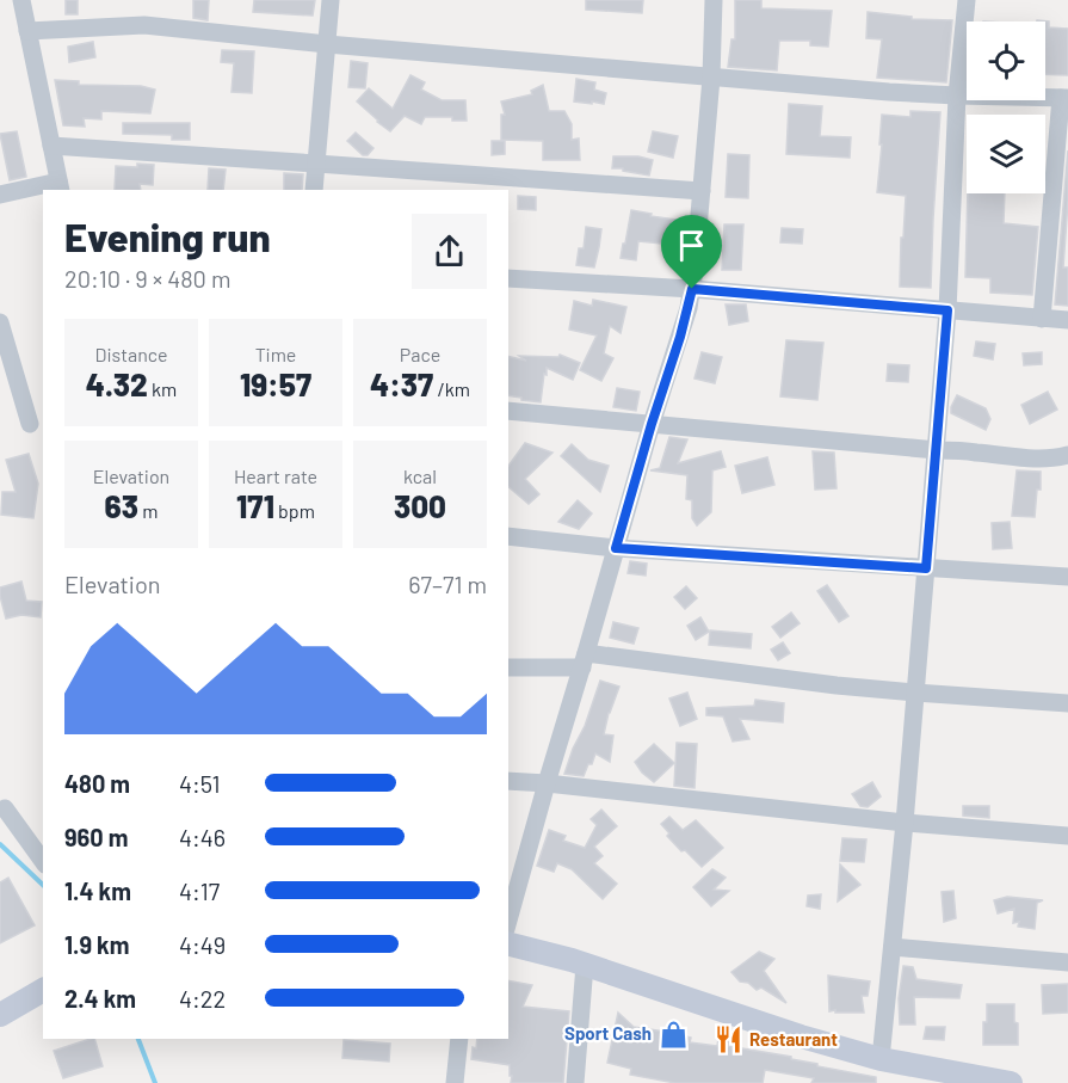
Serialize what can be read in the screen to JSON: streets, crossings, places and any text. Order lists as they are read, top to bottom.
{
  "places": {
    "shop": ["Sport Cash"],
    "restaurant": ["Restaurant"]
  },
  "page": {
    "heading": ["Evening run", "20:10 · 9 × 480 m"],
    "stats": [
      ["Distance", "4.32 km"],
      ["Time", "19:57"],
      ["Pace", "4:37 /km"],
      ["Elevation", "63 m"],
      ["Heart rate", "171 bpm"],
      ["kcal", "300"]
    ],
    "chart": ["Elevation", "67–71 m"],
    "list": [
      {
        "name": "480 m",
        "note": "4:51"
      },
      {
        "name": "960 m",
        "note": "4:46"
      },
      {
        "name": "1.4 km",
        "note": "4:17"
      },
      {
        "name": "1.9 km",
        "note": "4:49"
      },
      {
        "name": "2.4 km",
        "note": "4:22"
      }
    ]
  }
}
